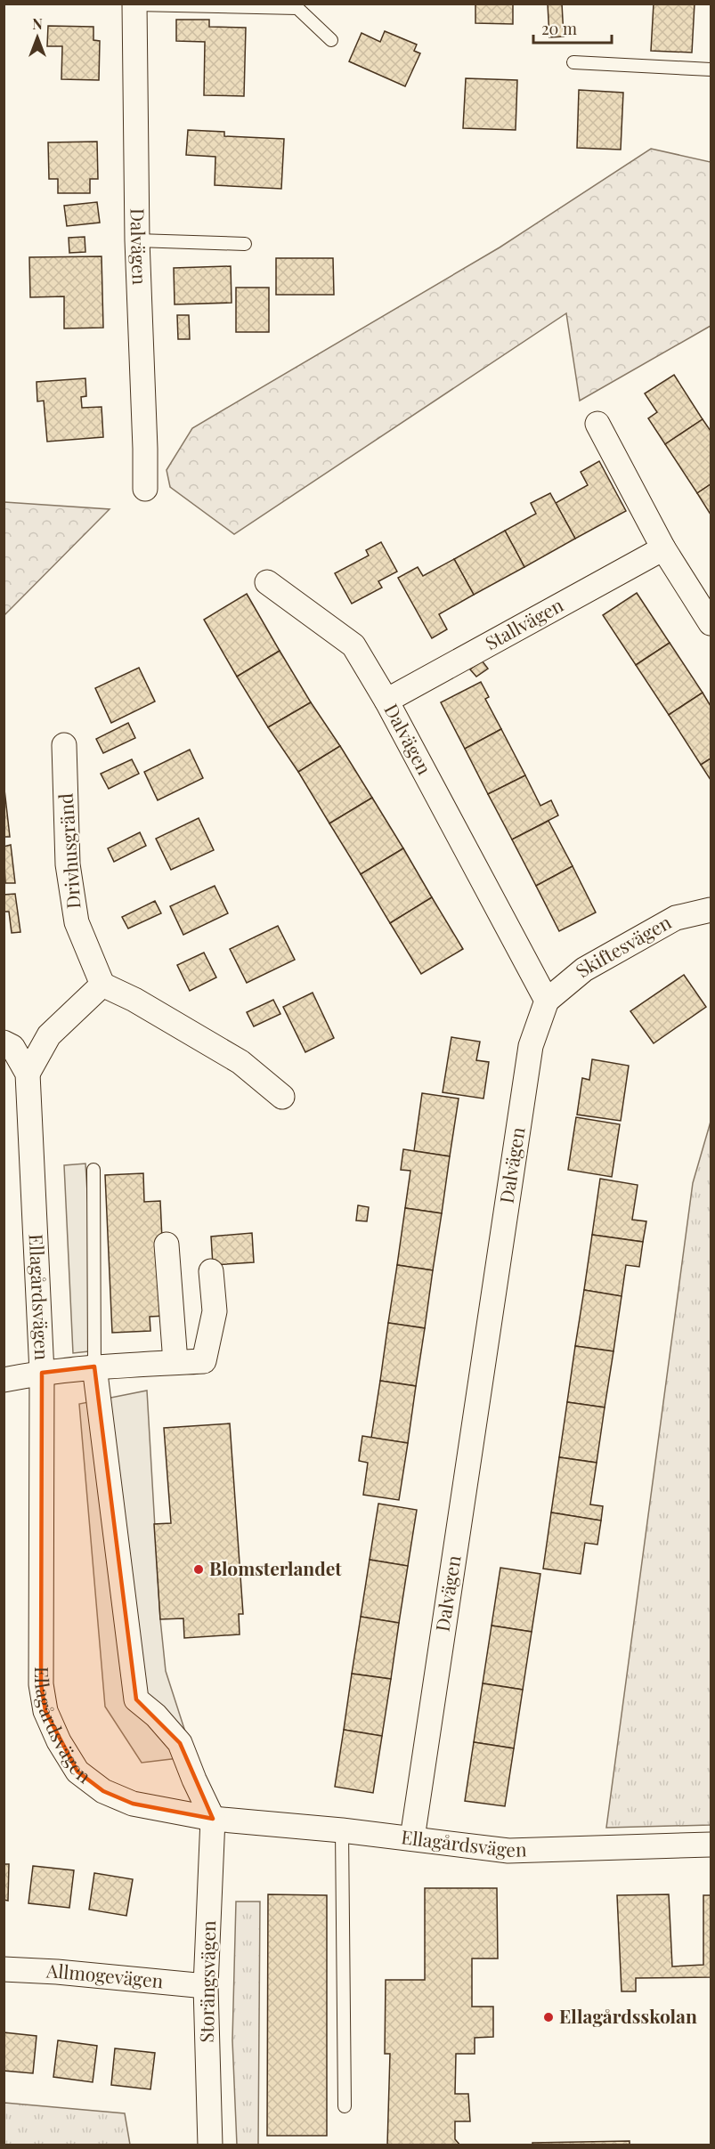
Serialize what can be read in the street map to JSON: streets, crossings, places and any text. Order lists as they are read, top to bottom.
{
  "streets": {
    "street": [
      "Dalvägen",
      "Stallvägen",
      "Drivhusgränd",
      "Skiftesvägen",
      "Ellagårdsvägen",
      "Allmogevägen",
      "Storängsvägen"
    ]
  },
  "crossings": [
    ["Dalvägen", "Stallvägen"],
    ["Dalvägen", "Skiftesvägen"],
    ["Dalvägen", "Ellagårdsvägen"],
    ["Ellagårdsvägen", "Storängsvägen"],
    ["Allmogevägen", "Storängsvägen"]
  ],
  "places": ["Blomsterlandet", "Ellagårdsskolan"],
  "scale_bar": "20 m",
  "north": "top"
}
